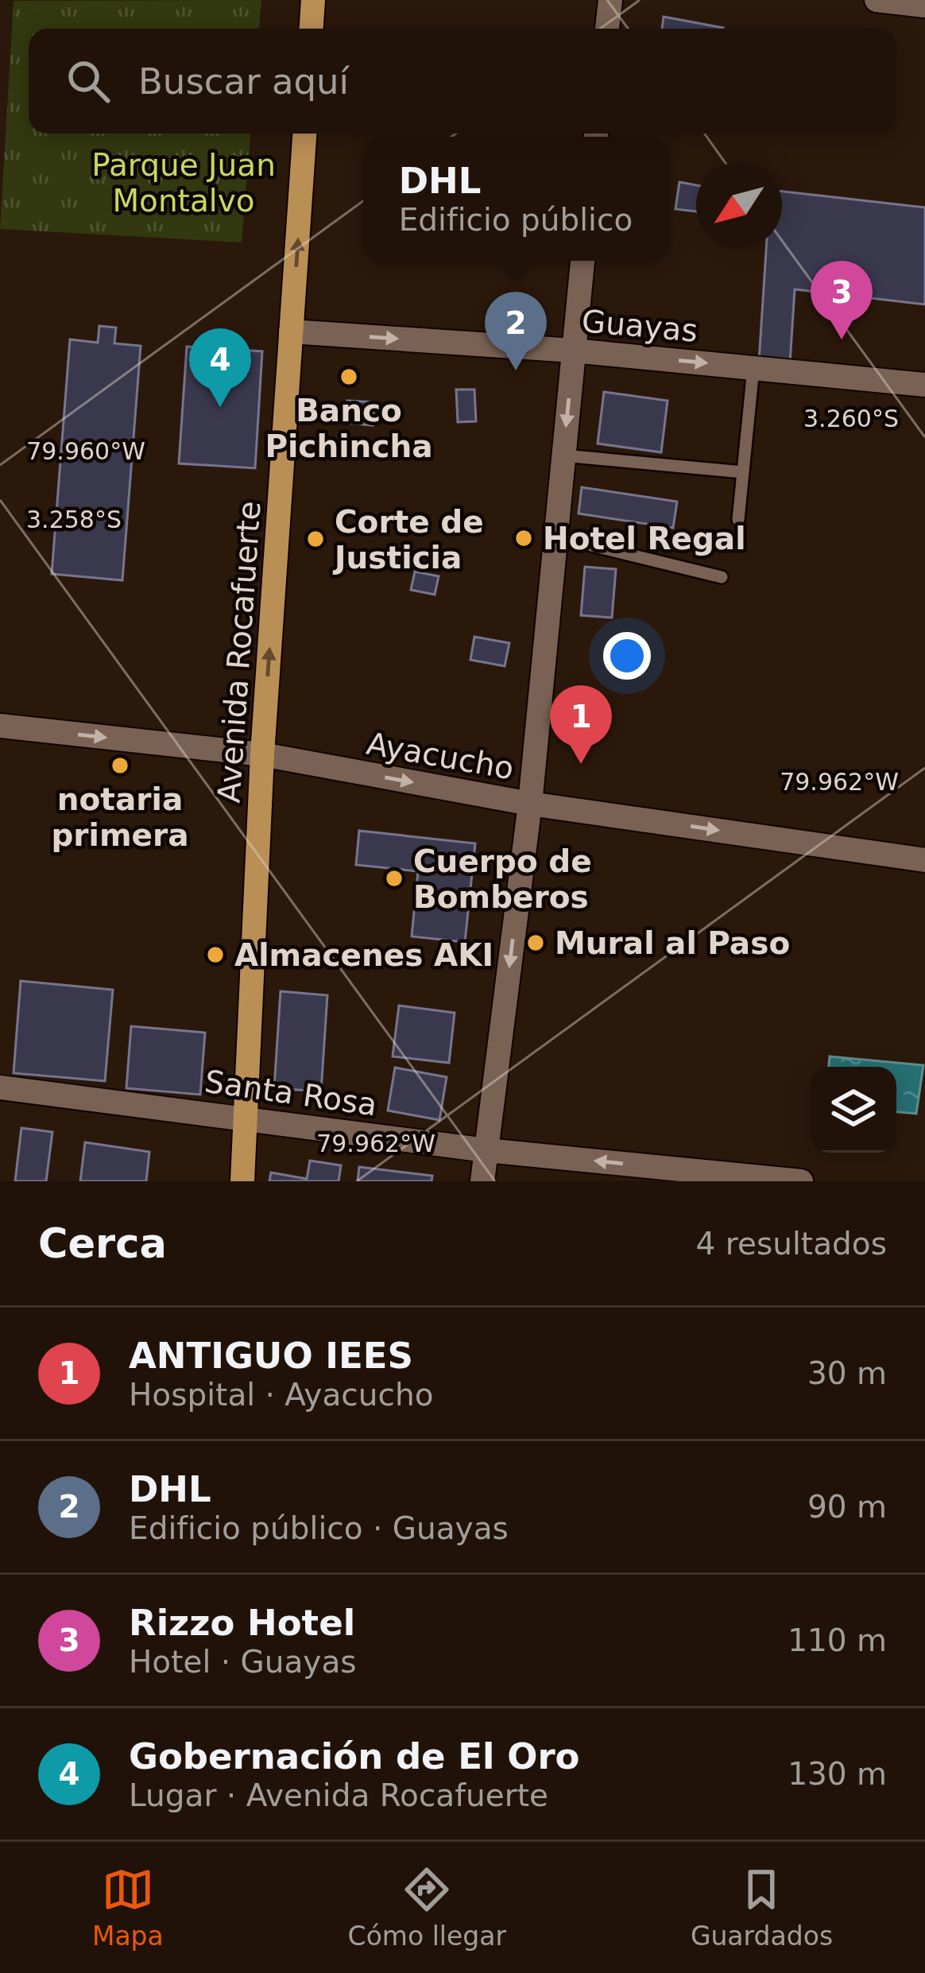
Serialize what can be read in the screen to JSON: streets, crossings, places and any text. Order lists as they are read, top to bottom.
{
  "streets": {
    "main road": ["Avenida Rocafuerte"],
    "street": ["Guayas", "Ayacucho", "Santa Rosa"]
  },
  "crossings": [
    ["Guayas", "Avenida Rocafuerte"],
    ["Avenida Rocafuerte", "Ayacucho"],
    ["Avenida Rocafuerte", "Santa Rosa"]
  ],
  "one_way": [
    "Guayas",
    "Avenida Rocafuerte",
    "Ayacucho",
    "Santa Rosa"
  ],
  "parks": ["Parque Juan Montalvo"],
  "places": [
    "Banco Pichincha",
    "Hotel Regal",
    "Corte de Justicia",
    "notaria primera",
    "Cuerpo de Bomberos",
    "Mural al Paso",
    "Almacenes AKI"
  ],
  "north": "bottom left",
  "page": {
    "search": "Buscar aquí",
    "popup": ["DHL", "Edificio público"],
    "pins": [
      "3",
      "2",
      "4",
      "1"
    ],
    "heading": ["Cerca", "4 resultados"],
    "list": [
      {
        "mark": "1",
        "name": "ANTIGUO IEES",
        "note": "Hospital · Ayacucho",
        "value": "30 m"
      },
      {
        "mark": "2",
        "name": "DHL",
        "note": "Edificio público · Guayas",
        "value": "90 m"
      },
      {
        "mark": "3",
        "name": "Rizzo Hotel",
        "note": "Hotel · Guayas",
        "value": "110 m"
      },
      {
        "mark": "4",
        "name": "Gobernación de El Oro",
        "note": "Lugar · Avenida Rocafuerte",
        "value": "130 m"
      }
    ],
    "nav": ["Mapa", "Cómo llegar", "Guardados"]
  },
  "coordinates": [
    "3.260°S",
    "79.960°W",
    "3.258°S",
    "79.962°W"
  ]
}
